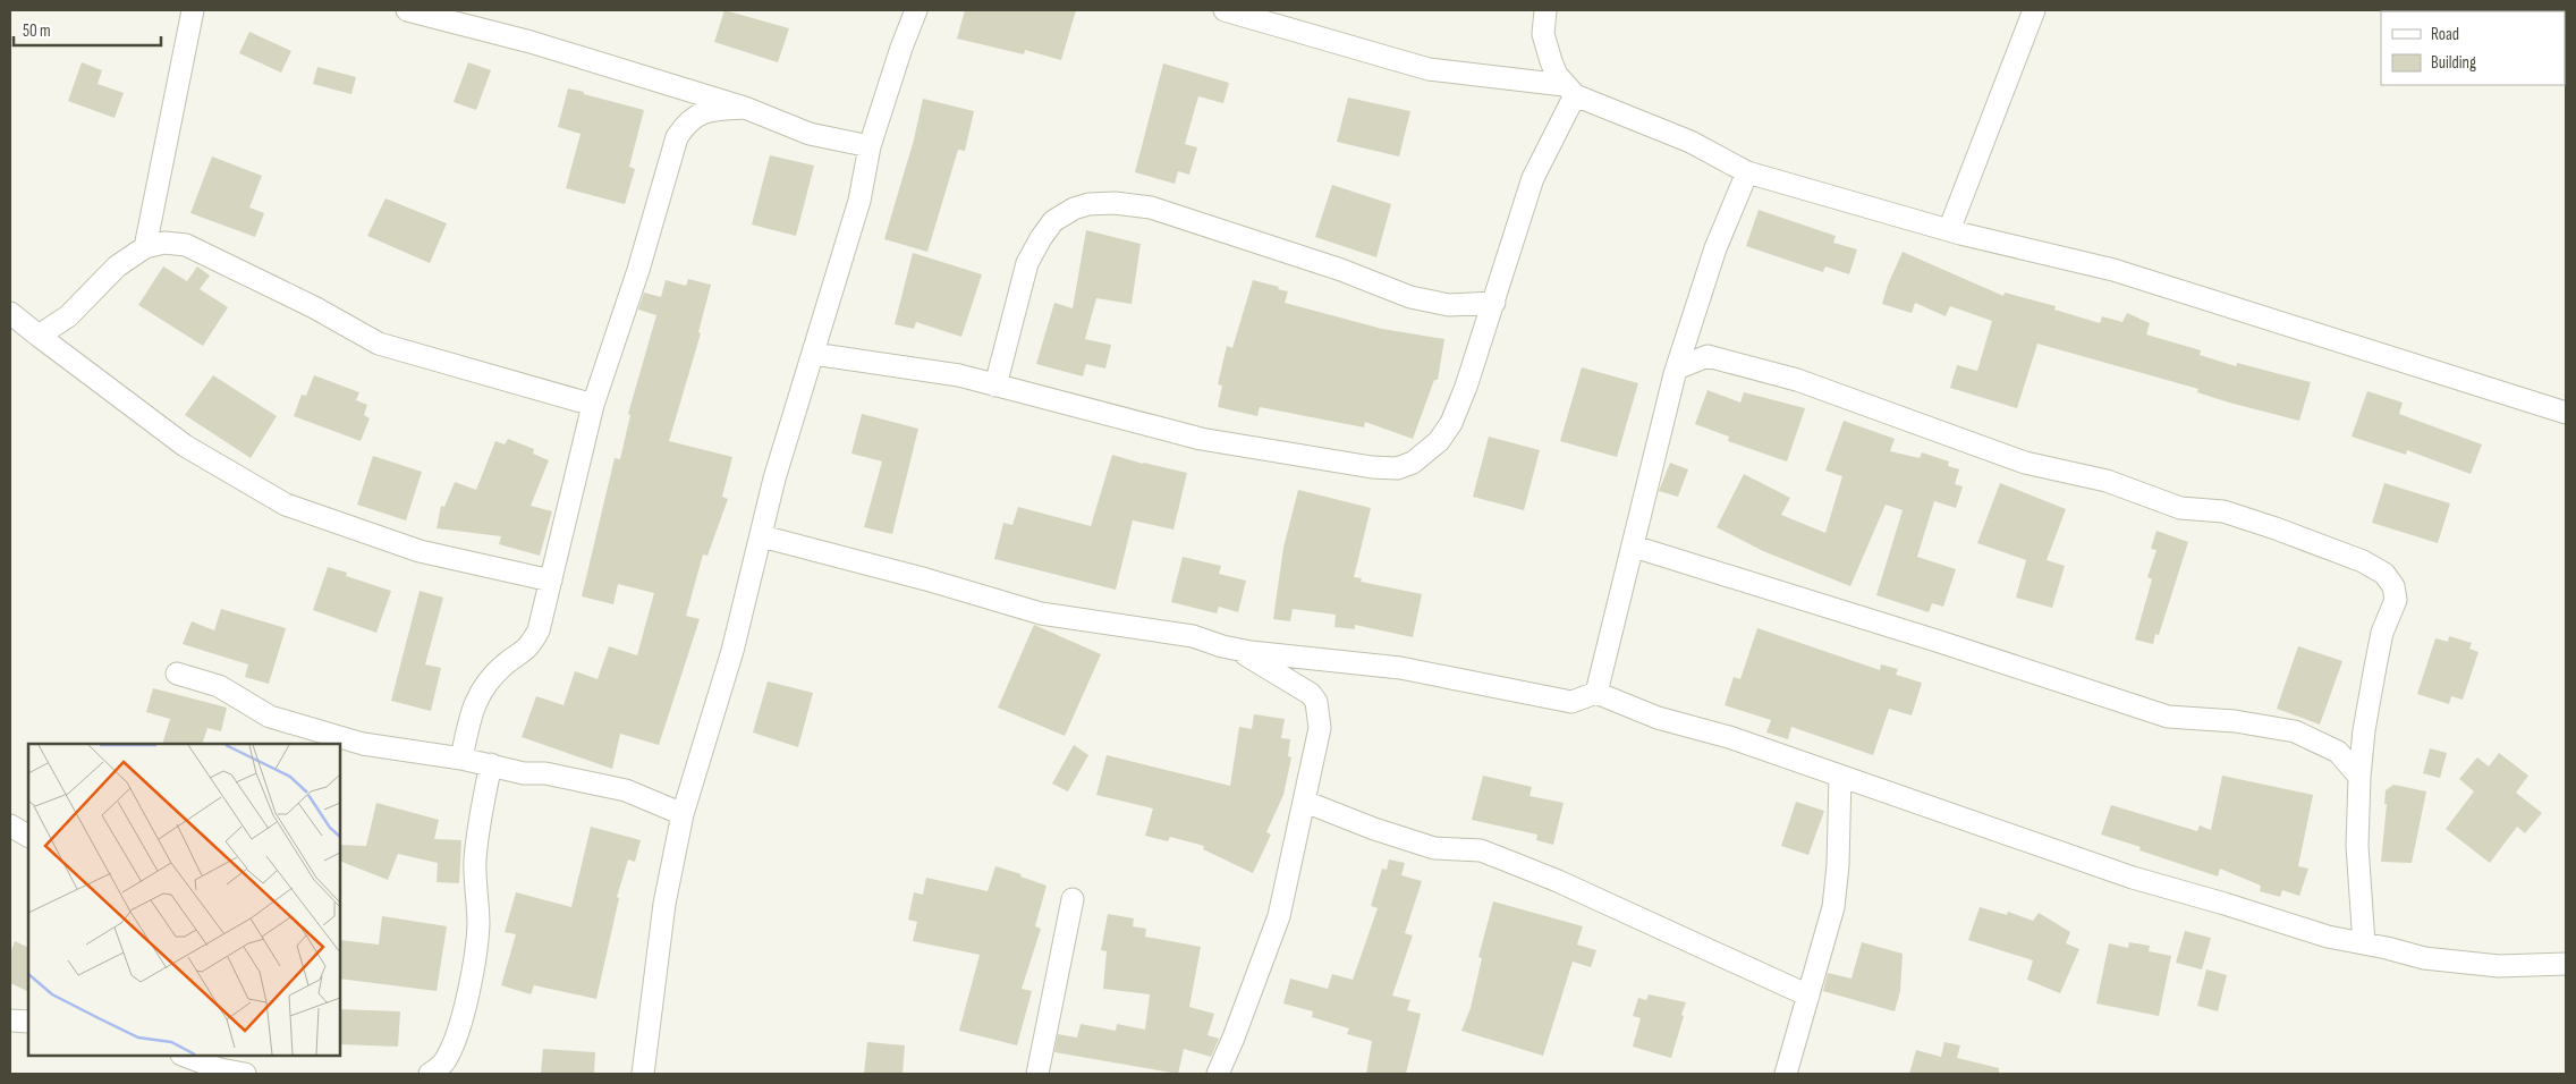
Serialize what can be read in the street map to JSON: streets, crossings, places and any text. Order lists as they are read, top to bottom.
{
  "legend": ["Road", "Building"],
  "scale_bar": "50 m"
}
